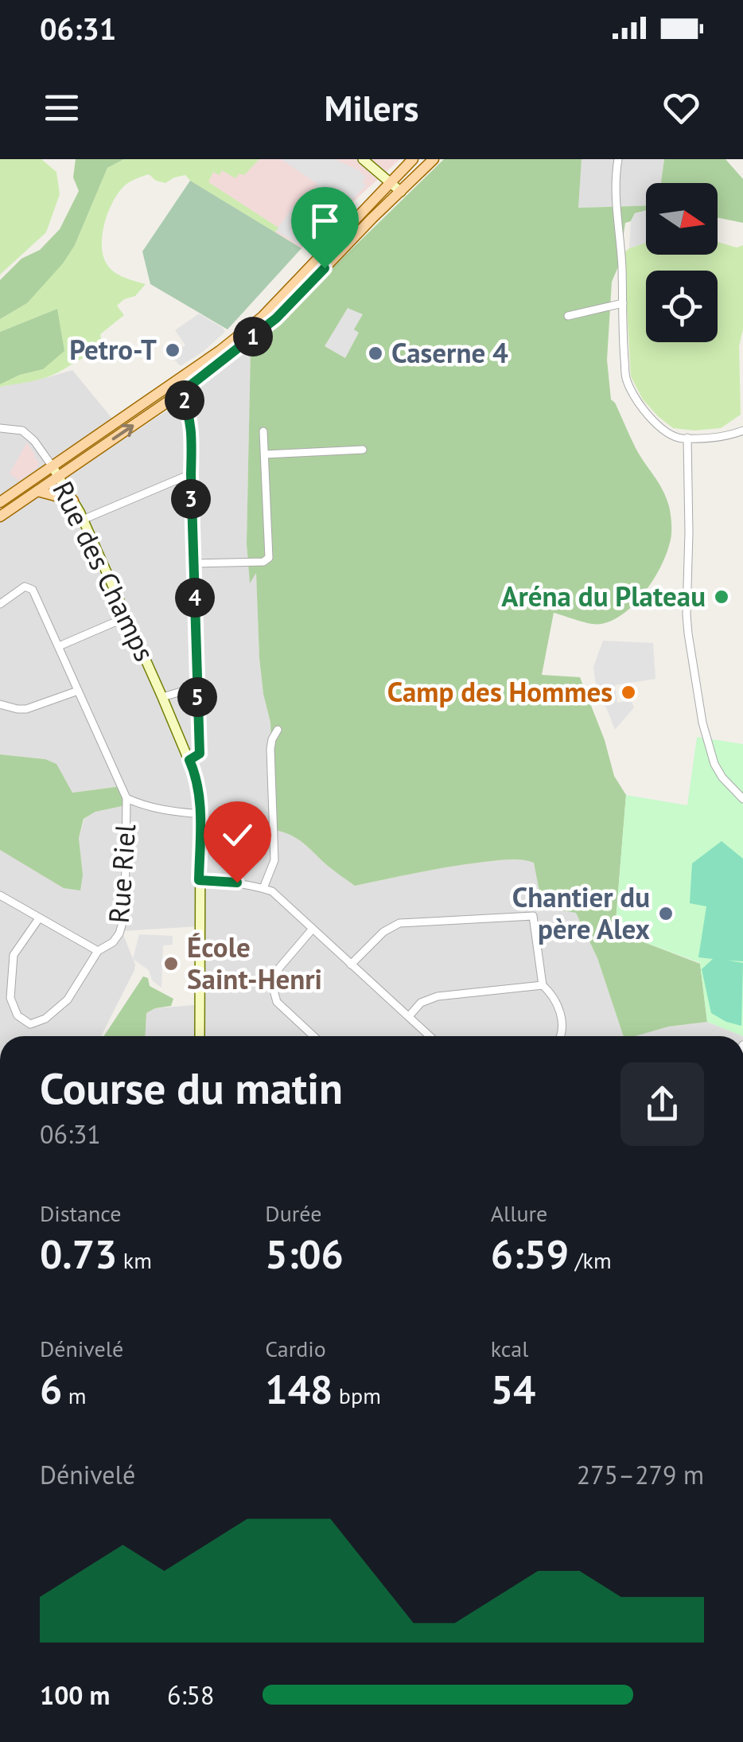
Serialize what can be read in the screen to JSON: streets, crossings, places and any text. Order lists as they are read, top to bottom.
{
  "streets": {
    "street": ["Rue des Champs", "Rue Riel"]
  },
  "places": [
    "Petro-T",
    "Caserne 4",
    "Aréna du Plateau",
    "Camp des Hommes",
    "Chantier du père Alex",
    "École Saint-Henri"
  ],
  "north": "right",
  "page": {
    "status": "06:31",
    "header": "Milers",
    "pins": [
      "1",
      "2",
      "3",
      "4",
      "5"
    ],
    "heading": ["Course du matin", "06:31"],
    "stats": [
      ["Distance", "0.73 km"],
      ["Durée", "5:06"],
      ["Allure", "6:59 /km"],
      ["Dénivelé", "6 m"],
      ["Cardio", "148 bpm"],
      ["kcal", "54"]
    ],
    "chart": ["Dénivelé", "275–279 m"],
    "list": [
      {
        "name": "100 m",
        "note": "6:58"
      }
    ]
  }
}
